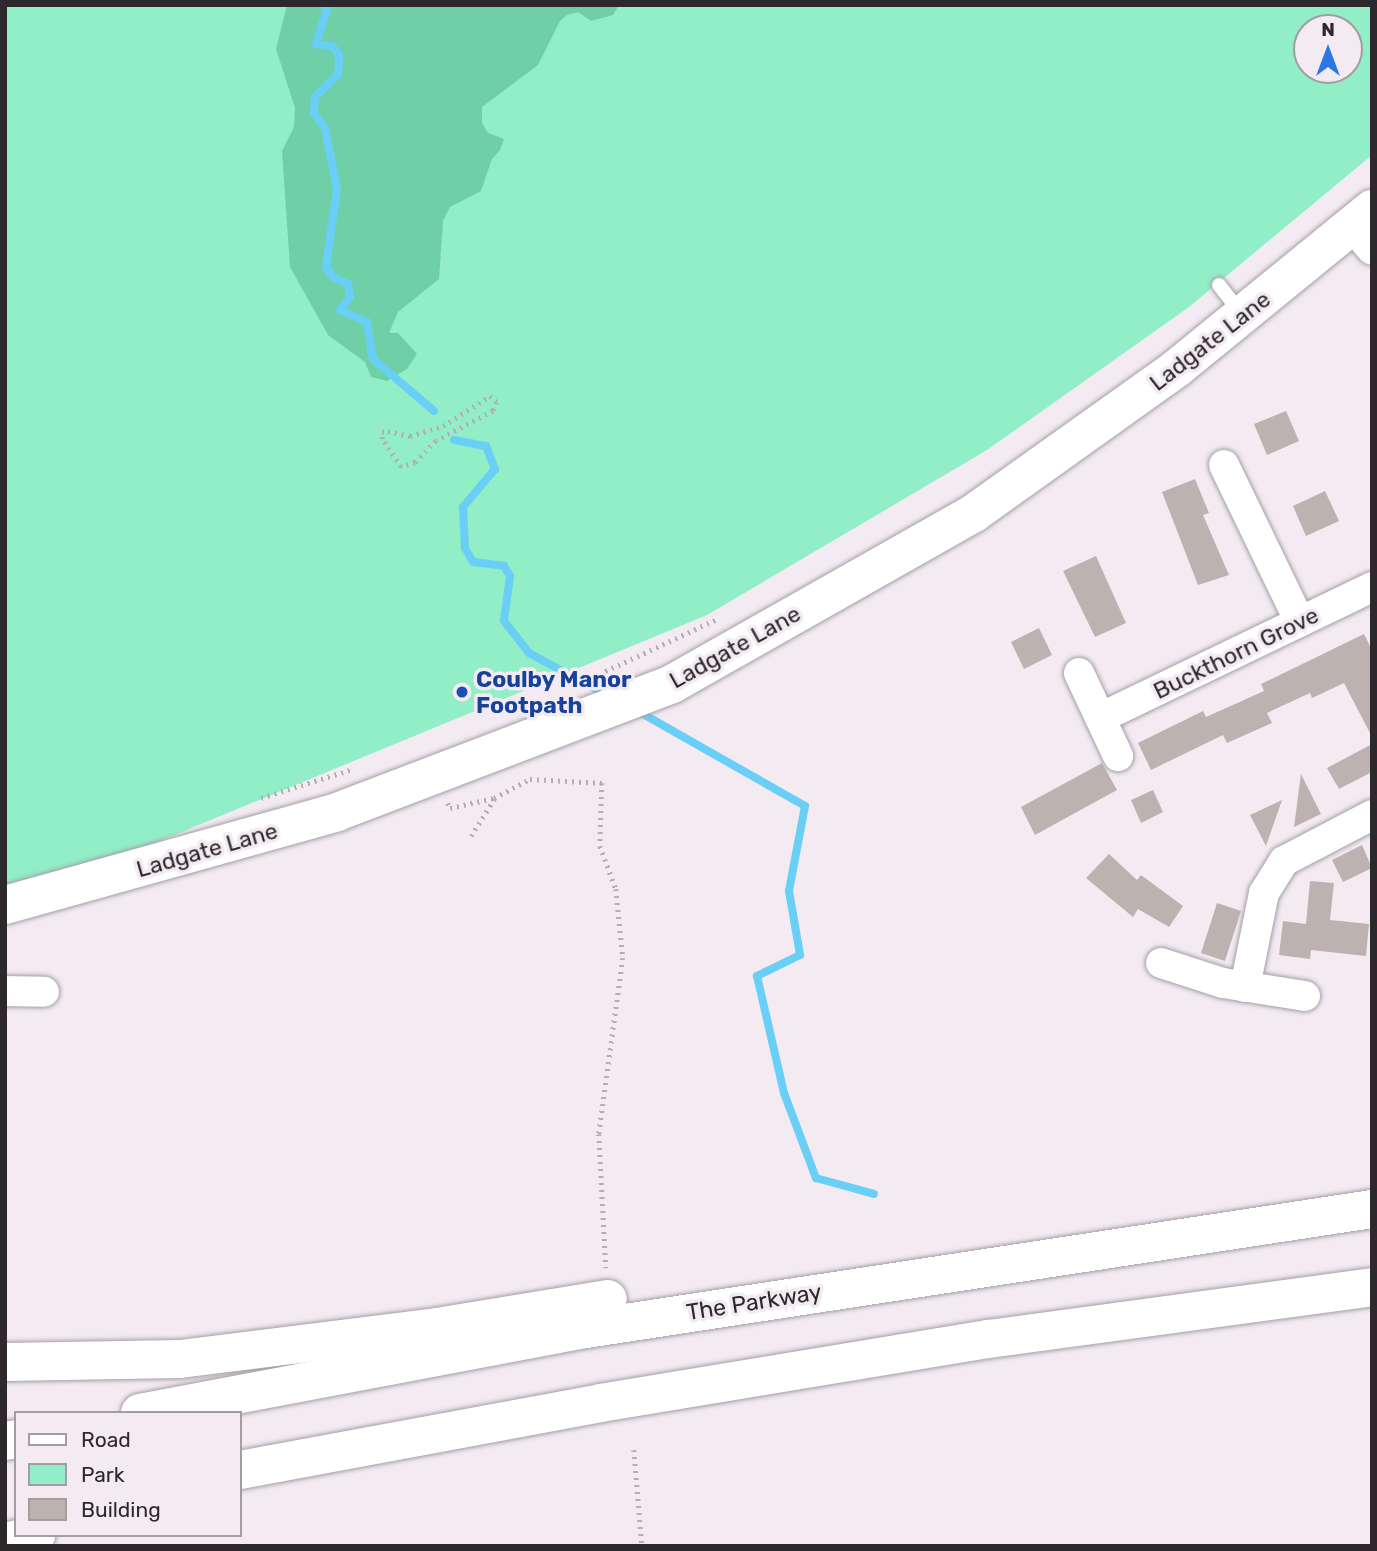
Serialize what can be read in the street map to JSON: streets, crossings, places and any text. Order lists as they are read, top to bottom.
{
  "streets": {
    "main road": ["Ladgate Lane", "The Parkway"],
    "street": ["Buckthorn Grove"]
  },
  "places": ["Coulby Manor Footpath"],
  "legend": ["Road", "Park", "Building"],
  "north": "top"
}
